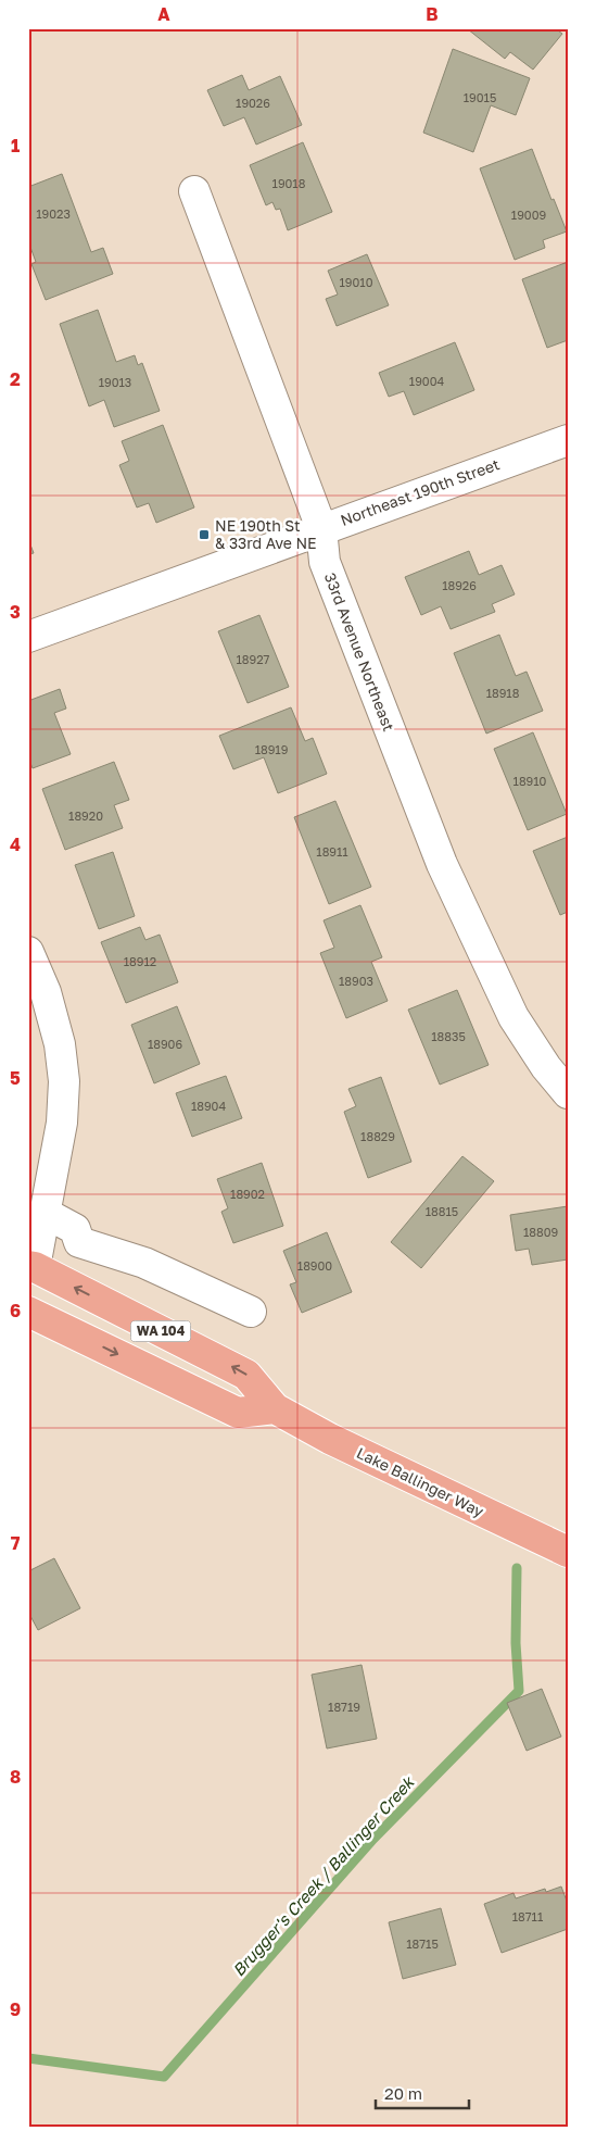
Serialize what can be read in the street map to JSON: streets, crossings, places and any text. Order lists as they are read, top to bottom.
{
  "streets": {
    "main road": ["WA 104", "Lake Ballinger Way"],
    "street": ["Northeast 190th Street", "33rd Avenue Northeast"]
  },
  "crossings": [
    ["Northeast 190th Street", "33rd Avenue Northeast"],
    ["WA 104", "Lake Ballinger Way"]
  ],
  "water": ["Brugger's Creek / Ballinger Creek"],
  "places": {
    "transit": ["NE 190th St & 33rd Ave NE"]
  },
  "house_numbers": [
    "19015",
    "19026",
    "19018",
    "19023",
    "19009",
    "19010",
    "19004",
    "19013",
    "18926",
    "18927",
    "18918",
    "18919",
    "18910",
    "18920",
    "18911",
    "18912",
    "18903",
    "18835",
    "18906",
    "18904",
    "18829",
    "18902",
    "18815",
    "18809",
    "18900",
    "18719",
    "18711",
    "18715"
  ],
  "scale_bar": "20 m",
  "grid": {
    "columns": ["A", "B"],
    "rows": [
      "1",
      "2",
      "3",
      "4",
      "5",
      "6",
      "7",
      "8",
      "9"
    ]
  }
}
